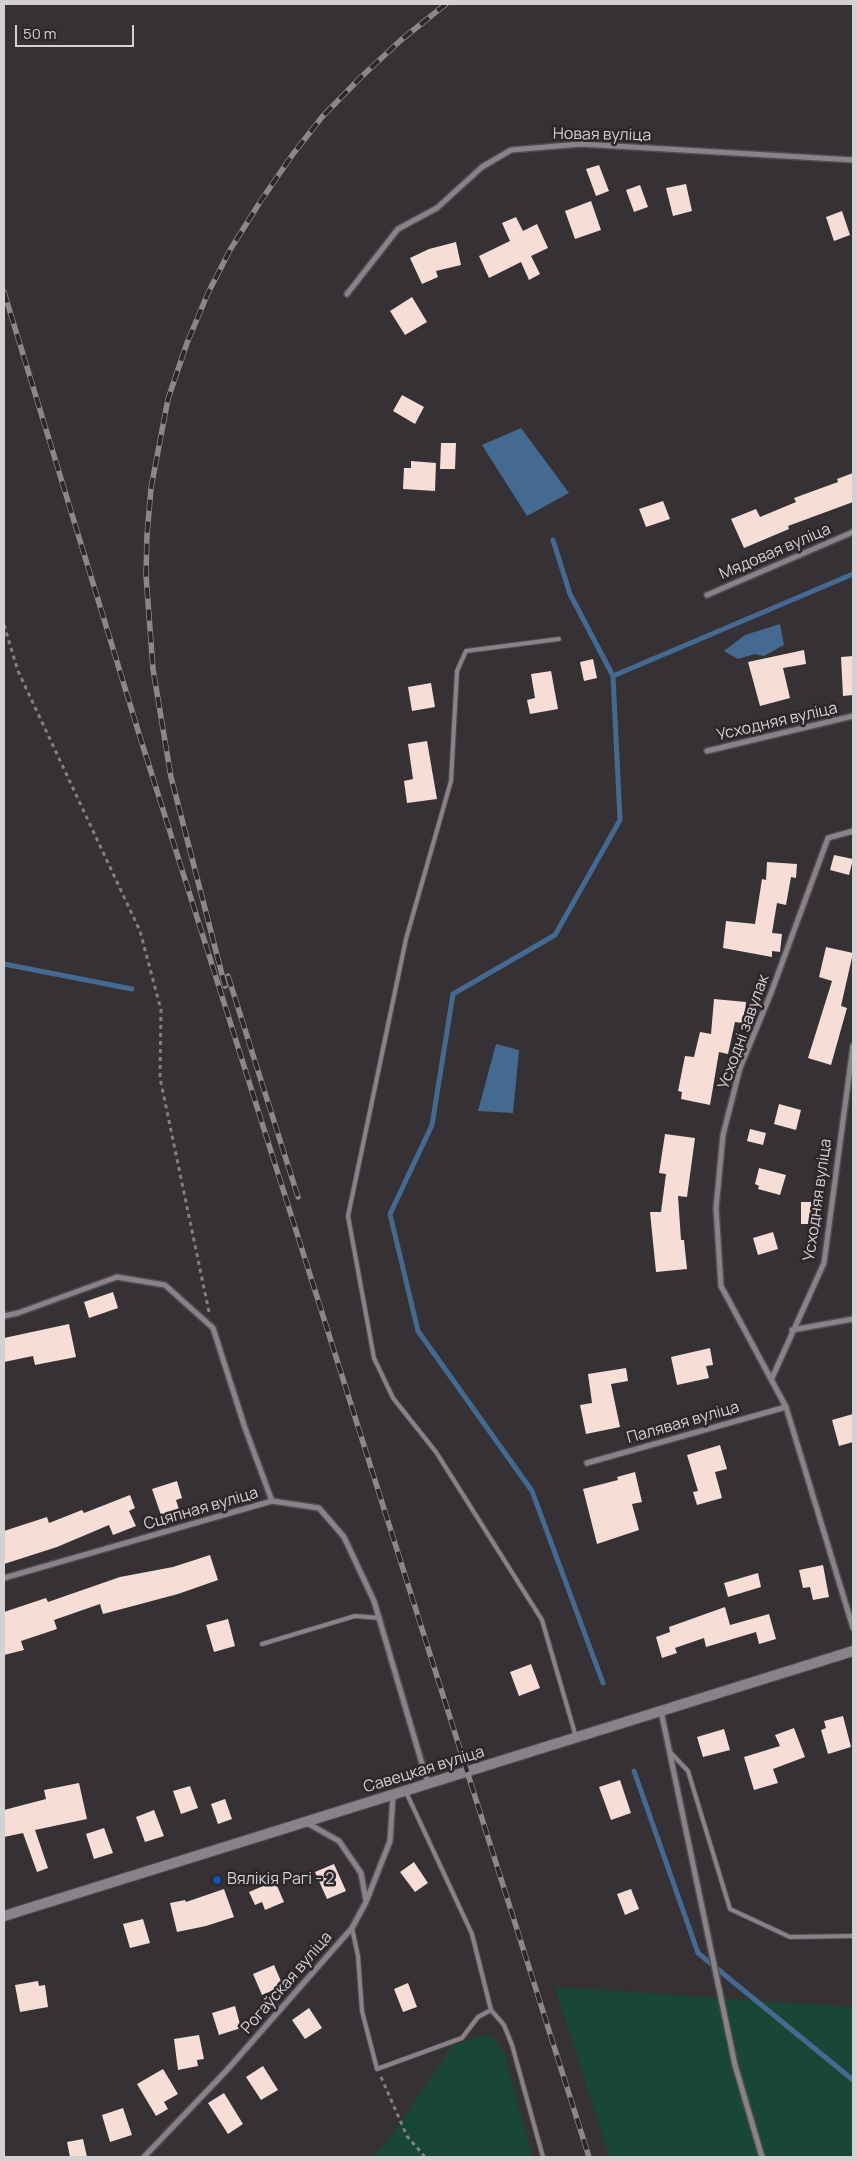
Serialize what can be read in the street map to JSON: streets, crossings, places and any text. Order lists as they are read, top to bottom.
{
  "streets": {
    "main road": ["Савецкая вуліца"],
    "street": [
      "Новая вуліца",
      "Мядовая вуліца",
      "Усходняя вуліца",
      "Усходні завулак",
      "Палявая вуліца",
      "Сцяпная вуліца",
      "Рогаўская вуліца"
    ]
  },
  "crossings": [
    ["Усходняя вуліца", "Усходні завулак"],
    ["Усходні завулак", "Палявая вуліца"],
    ["Сцяпная вуліца", "Савецкая вуліца"],
    ["Савецкая вуліца", "Рогаўская вуліца"]
  ],
  "places": ["Вялікія Рагі - 2"],
  "scale_bar": "50 m"
}
